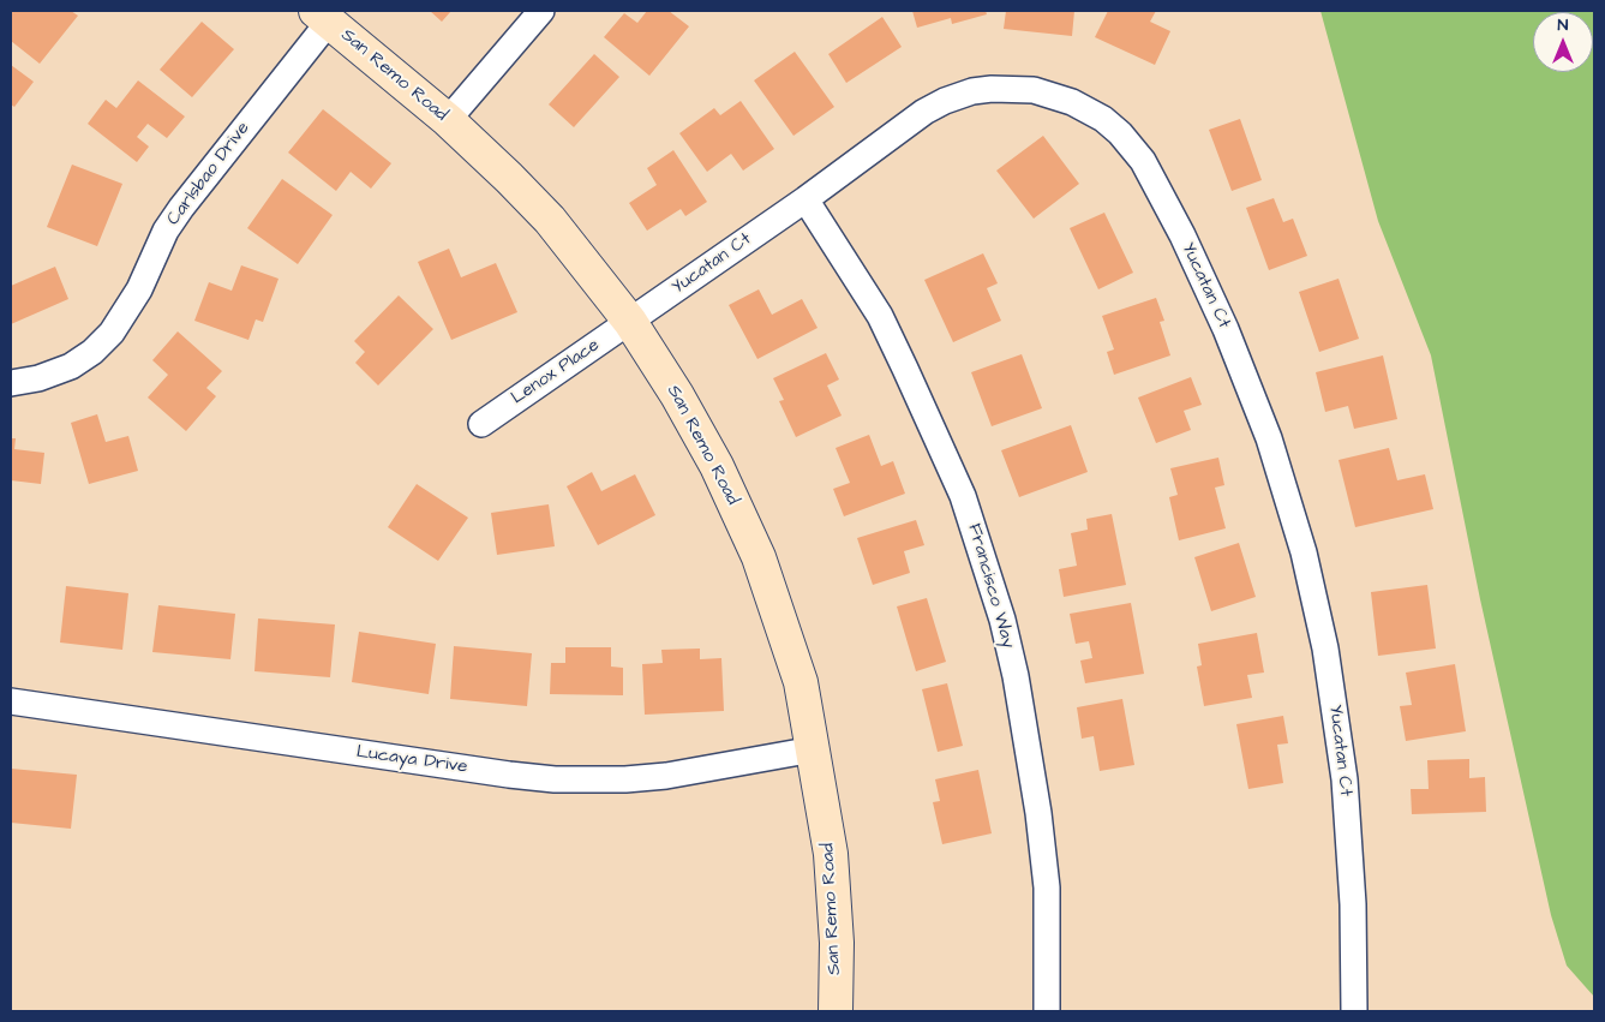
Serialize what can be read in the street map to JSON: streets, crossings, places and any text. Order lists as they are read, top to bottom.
{
  "streets": {
    "street": [
      "San Remo Road",
      "Carlsbao Drive",
      "Yucatan Ct",
      "Lenox Place",
      "Francisco Way",
      "Lucaya Drive"
    ]
  },
  "crossings": [
    ["San Remo Road", "Carlsbao Drive"],
    ["San Remo Road", "Yucatan Ct"],
    ["San Remo Road", "Lenox Place"],
    ["San Remo Road", "Lucaya Drive"],
    ["Yucatan Ct", "Lenox Place"],
    ["Yucatan Ct", "Francisco Way"]
  ],
  "north": "top"
}
